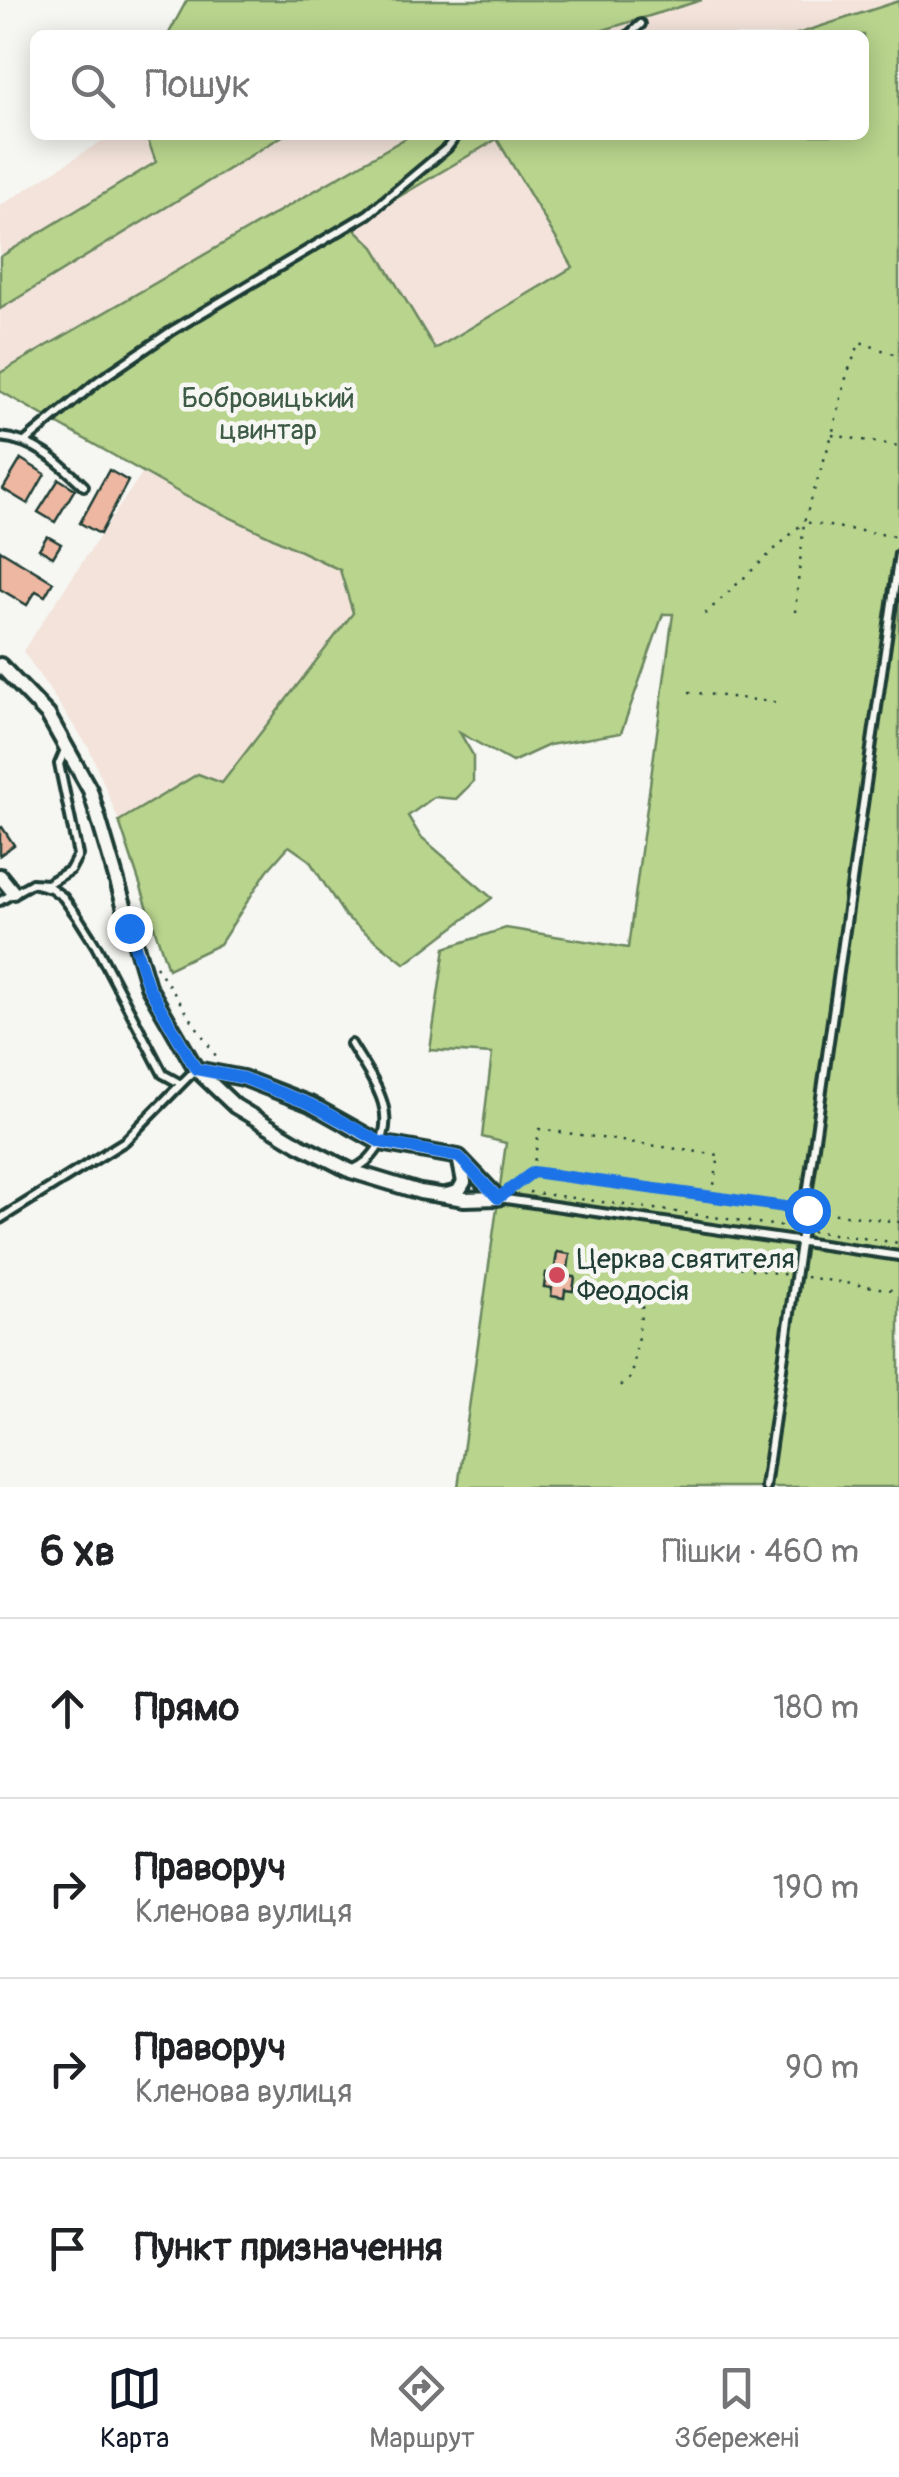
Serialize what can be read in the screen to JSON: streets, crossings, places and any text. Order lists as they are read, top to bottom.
{
  "parks": ["Бобровицький цвинтар"],
  "places": ["Церква святителя Феодосія"],
  "page": {
    "search": "Пошук",
    "heading": ["6 хв", "Пішки · 460 m"],
    "list": [
      ["Прямо", "180 m"],
      ["Праворуч", "Кленова вулиця", "190 m"],
      ["Праворуч", "Кленова вулиця", "90 m"],
      "Пункт призначення"
    ],
    "nav": ["Карта", "Маршрут", "Збережені"]
  }
}
